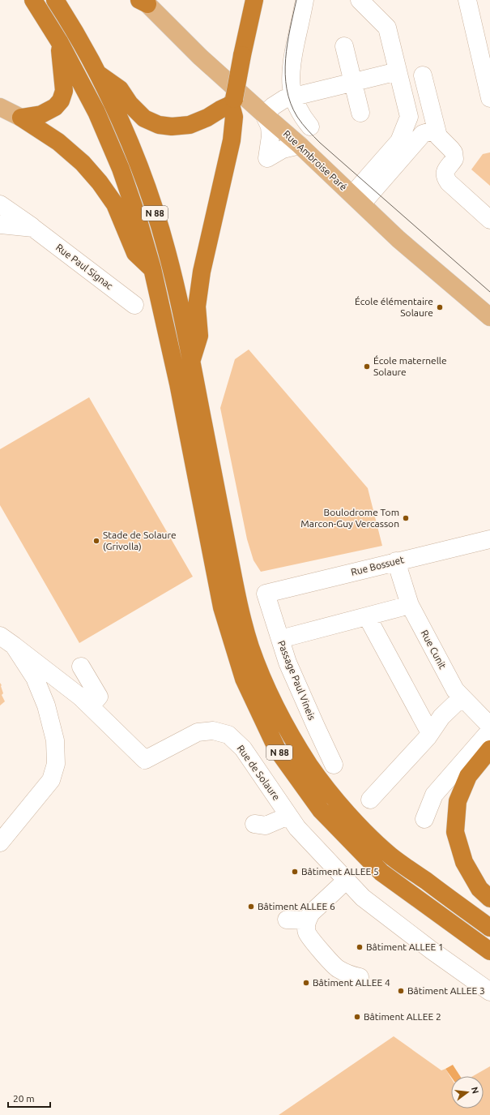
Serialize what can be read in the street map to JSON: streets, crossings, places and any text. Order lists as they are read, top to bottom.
{
  "streets": {
    "highway": ["N 88"],
    "main road": ["Rue Ambroise Paré"],
    "street": [
      "Rue Paul Signac",
      "Rue Bossuet",
      "Rue Cunit",
      "Passage Paul Vineis",
      "Rue de Solaure"
    ]
  },
  "crossings": [
    ["Rue Bossuet", "Rue Cunit"],
    ["Rue Bossuet", "Passage Paul Vineis"]
  ],
  "places": [
    "École élémentaire Solaure",
    "École maternelle Solaure",
    "Boulodrome Tom Marcon-Guy Vercasson",
    "Stade de Solaure (Grivolla)",
    "Bâtiment ALLEE 5",
    "Bâtiment ALLEE 6",
    "Bâtiment ALLEE 1",
    "Bâtiment ALLEE 4",
    "Bâtiment ALLEE 3",
    "Bâtiment ALLEE 2"
  ],
  "scale_bar": "20 m",
  "north": "right"
}
